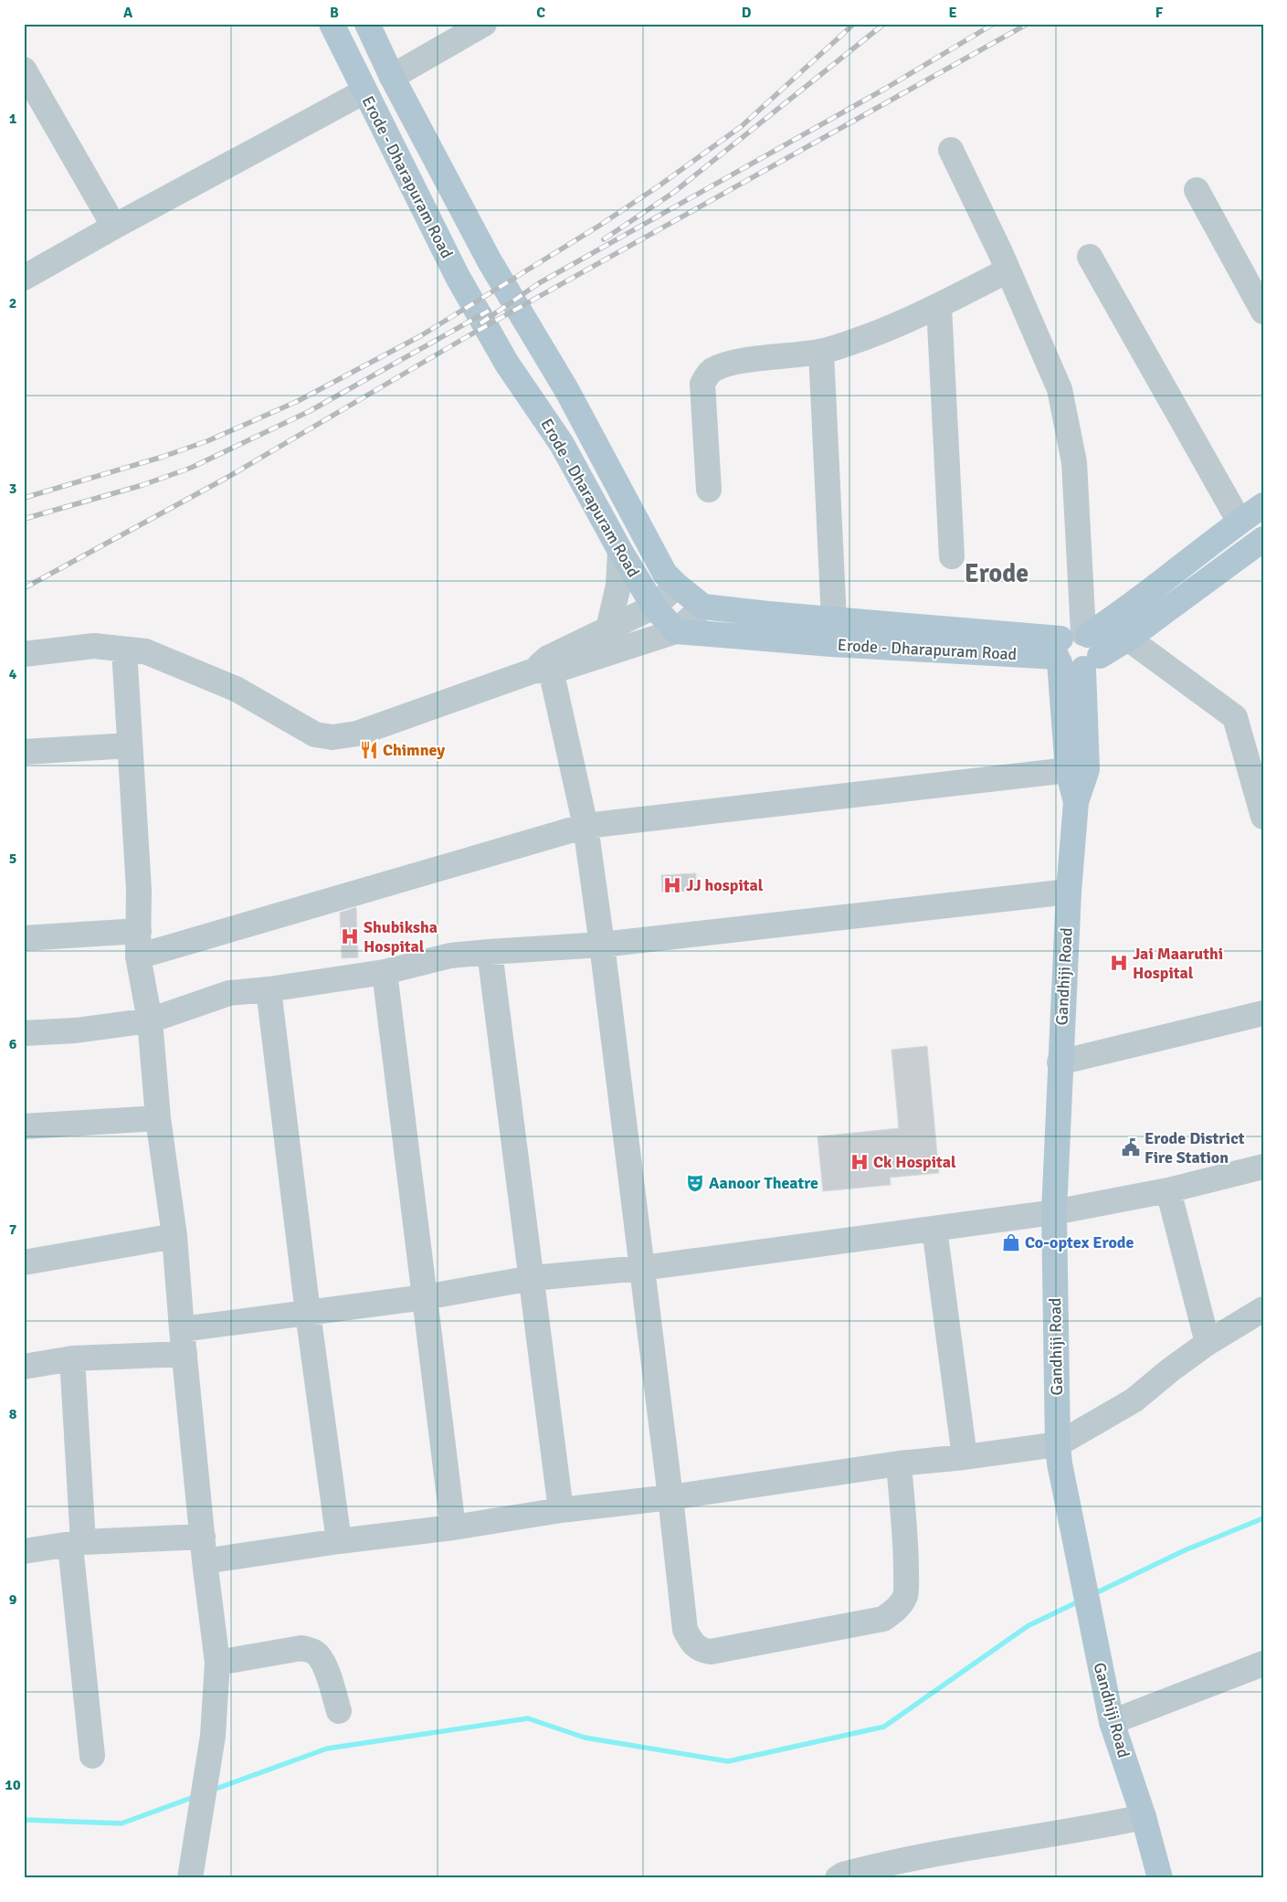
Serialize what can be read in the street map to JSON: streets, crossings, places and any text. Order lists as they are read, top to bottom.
{
  "streets": {
    "main road": ["Erode - Dharapuram Road", "Gandhiji Road"]
  },
  "crossings": [
    ["Erode - Dharapuram Road", "Gandhiji Road"]
  ],
  "districts": ["Erode"],
  "places": {
    "restaurant": ["Chimney"],
    "hospital": [
      "JJ hospital",
      "Shubiksha Hospital",
      "Jai Maaruthi Hospital",
      "Ck Hospital"
    ],
    "public building": ["Erode District Fire Station"],
    "theatre": ["Aanoor Theatre"],
    "shop": ["Co-optex Erode"]
  },
  "grid": {
    "columns": [
      "A",
      "B",
      "C",
      "D",
      "E",
      "F"
    ],
    "rows": [
      "1",
      "2",
      "3",
      "4",
      "5",
      "6",
      "7",
      "8",
      "9",
      "10"
    ]
  }
}
